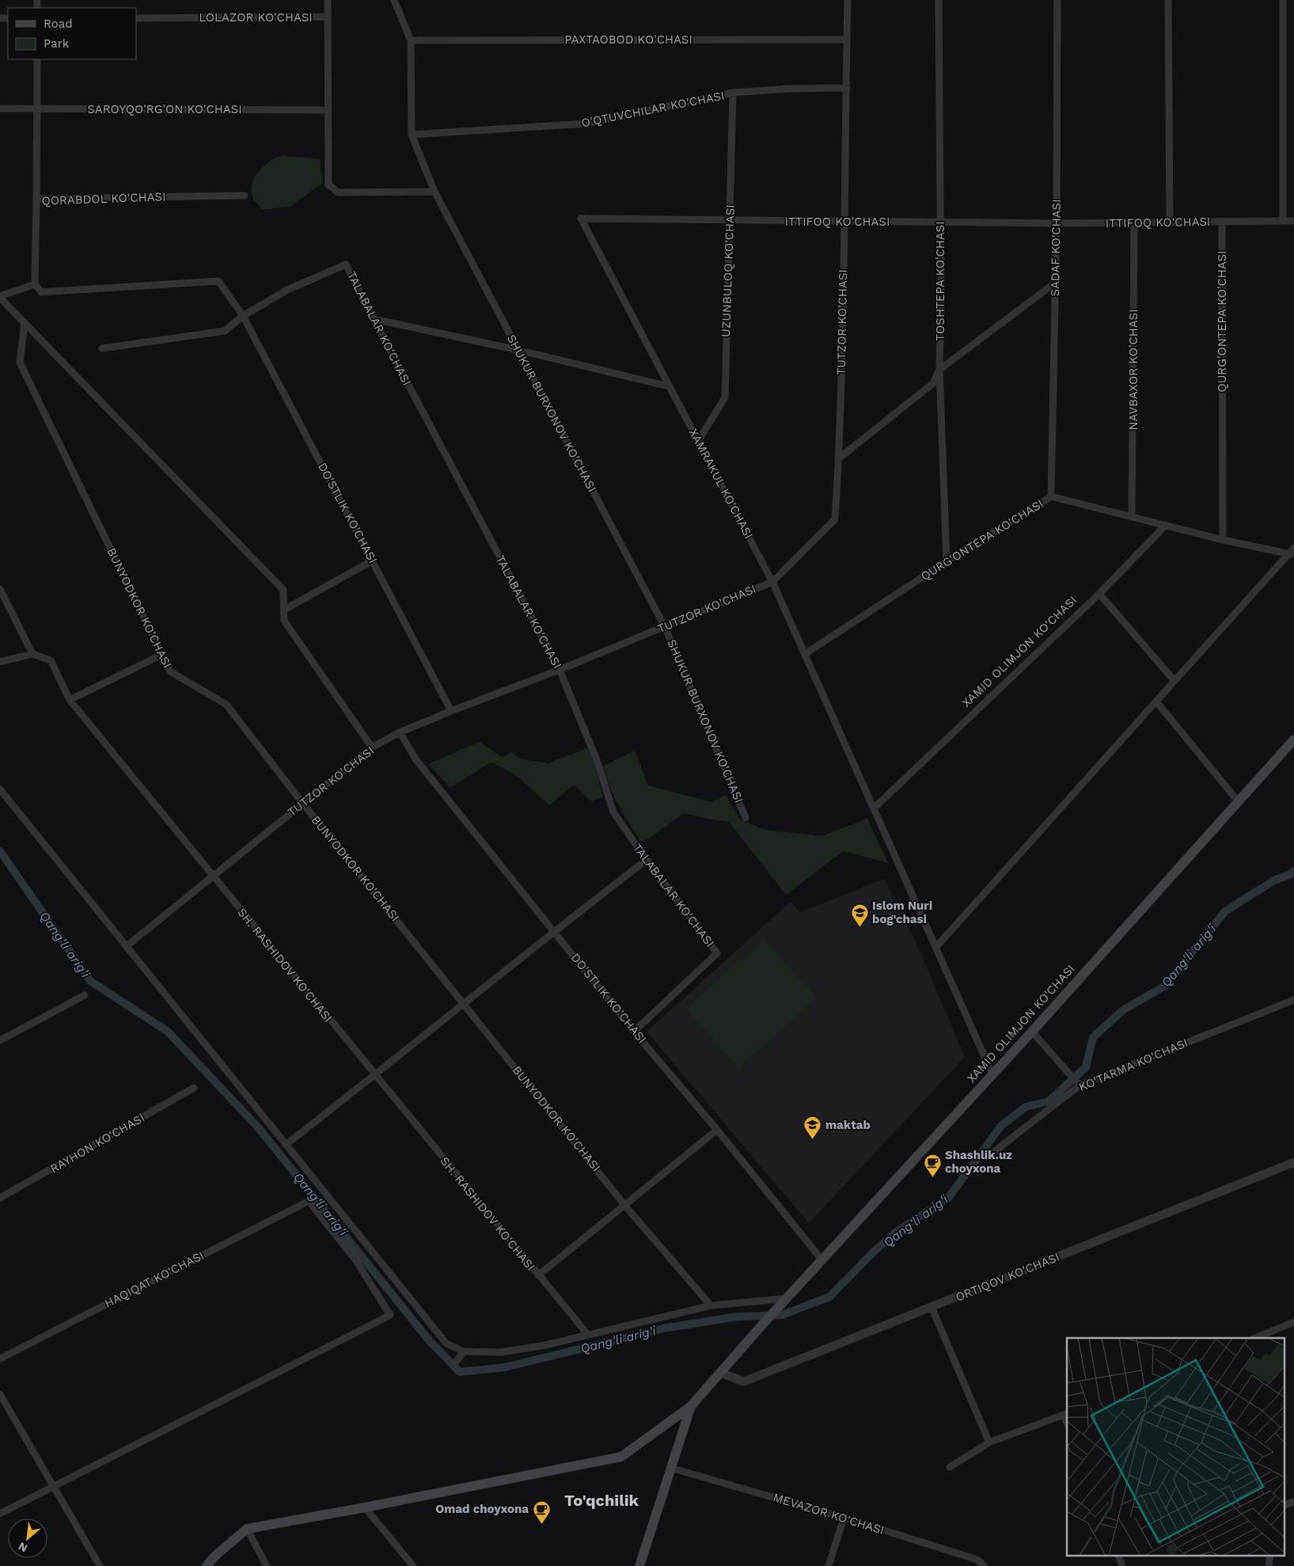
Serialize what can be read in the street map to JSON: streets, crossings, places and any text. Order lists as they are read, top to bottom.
{
  "streets": {
    "main road": ["XAMID OLIMJON KO'CHASI"],
    "street": [
      "LOLAZOR KO'CHASI",
      "PAXTAOBOD KO'CHASI",
      "SAROYQO'RG'ON KO'CHASI",
      "O'QTUVCHILAR KO'CHASI",
      "QORABDOL KO'CHASI",
      "ITTIFOQ KO'CHASI",
      "SADAF KO'CHASI",
      "UZUNBULOQ KO'CHASI",
      "TOSHTEPA KO'CHASI",
      "QURG'ONTEPA KO'CHASI",
      "TUTZOR KO'CHASI",
      "TALABALAR KO'CHASI",
      "NAVBAXOR KO'CHASI",
      "SHUKUR BURXONOV KO'CHASI",
      "XAMRAKUL KO'CHASI",
      "DO'STLIK KO'CHASI",
      "BUNYODKOR KO'CHASI",
      "SH. RASHIDOV KO'CHASI",
      "KO'TARMA KO'CHASI",
      "RAYHON KO'CHASI",
      "ORTIQOV KO'CHASI",
      "HAQIQAT KO'CHASI",
      "MEVAZOR KO'CHASI"
    ]
  },
  "crossings": [
    ["LOLAZOR KO'CHASI", "SAROYQO'RG'ON KO'CHASI"],
    ["LOLAZOR KO'CHASI", "SHUKUR BURXONOV KO'CHASI"],
    ["PAXTAOBOD KO'CHASI", "TUTZOR KO'CHASI"],
    ["PAXTAOBOD KO'CHASI", "SHUKUR BURXONOV KO'CHASI"],
    ["O'QTUVCHILAR KO'CHASI", "UZUNBULOQ KO'CHASI"],
    ["O'QTUVCHILAR KO'CHASI", "TUTZOR KO'CHASI"],
    ["O'QTUVCHILAR KO'CHASI", "SHUKUR BURXONOV KO'CHASI"],
    ["QORABDOL KO'CHASI", "DO'STLIK KO'CHASI"],
    ["ITTIFOQ KO'CHASI", "SADAF KO'CHASI"],
    ["ITTIFOQ KO'CHASI", "UZUNBULOQ KO'CHASI"],
    ["ITTIFOQ KO'CHASI", "TOSHTEPA KO'CHASI"],
    ["ITTIFOQ KO'CHASI", "QURG'ONTEPA KO'CHASI"],
    ["ITTIFOQ KO'CHASI", "TUTZOR KO'CHASI"],
    ["ITTIFOQ KO'CHASI", "NAVBAXOR KO'CHASI"],
    ["ITTIFOQ KO'CHASI", "XAMRAKUL KO'CHASI"],
    ["SADAF KO'CHASI", "QURG'ONTEPA KO'CHASI"],
    ["UZUNBULOQ KO'CHASI", "XAMRAKUL KO'CHASI"],
    ["TOSHTEPA KO'CHASI", "QURG'ONTEPA KO'CHASI"],
    ["QURG'ONTEPA KO'CHASI", "NAVBAXOR KO'CHASI"],
    ["QURG'ONTEPA KO'CHASI", "XAMRAKUL KO'CHASI"],
    ["QURG'ONTEPA KO'CHASI", "XAMID OLIMJON KO'CHASI"],
    ["TUTZOR KO'CHASI", "TALABALAR KO'CHASI"],
    ["TUTZOR KO'CHASI", "SHUKUR BURXONOV KO'CHASI"],
    ["TUTZOR KO'CHASI", "XAMRAKUL KO'CHASI"],
    ["TUTZOR KO'CHASI", "DO'STLIK KO'CHASI"],
    ["TUTZOR KO'CHASI", "BUNYODKOR KO'CHASI"],
    ["TUTZOR KO'CHASI", "SH. RASHIDOV KO'CHASI"],
    ["TALABALAR KO'CHASI", "DO'STLIK KO'CHASI"],
    ["XAMRAKUL KO'CHASI", "XAMID OLIMJON KO'CHASI"],
    ["DO'STLIK KO'CHASI", "XAMID OLIMJON KO'CHASI"],
    ["XAMID OLIMJON KO'CHASI", "ORTIQOV KO'CHASI"]
  ],
  "districts": ["To'qchilik"],
  "water": ["Qang'li arig'i"],
  "places": {
    "school or university": ["Islom Nuri bog'chasi", "maktab"],
    "cafe": ["Shashlik.uz choyxona", "Omad choyxona"]
  },
  "legend": ["Road", "Park"],
  "north": "bottom left"
}
